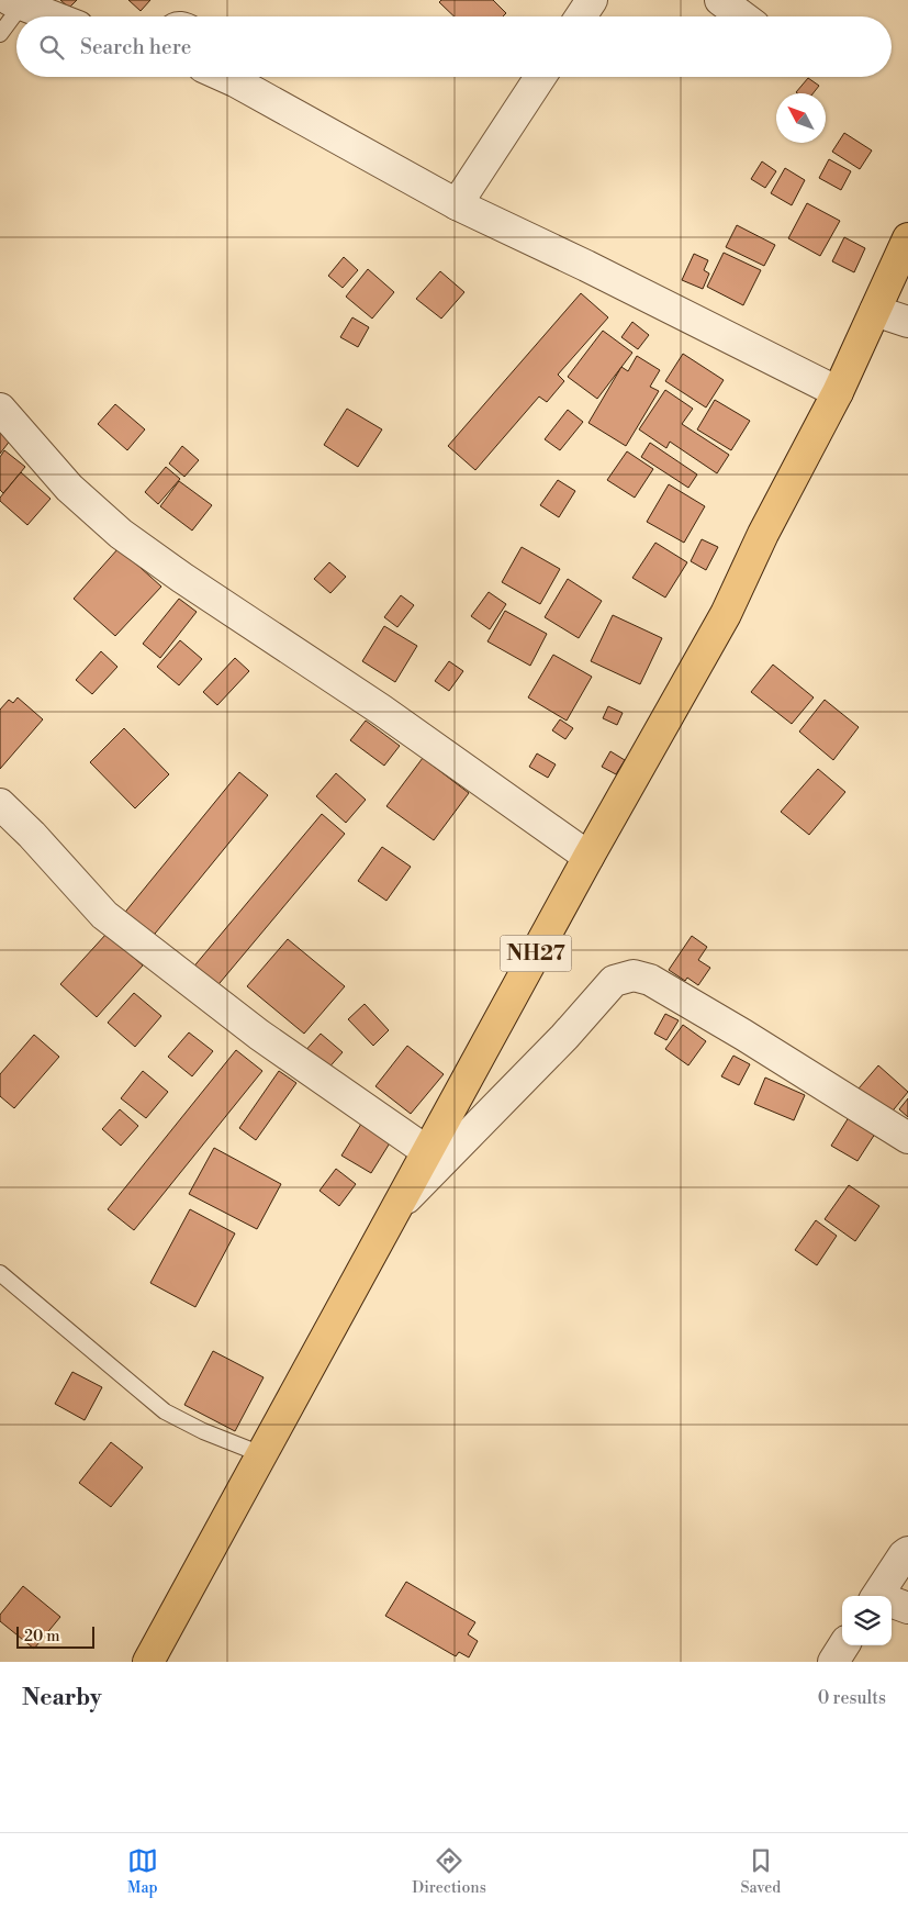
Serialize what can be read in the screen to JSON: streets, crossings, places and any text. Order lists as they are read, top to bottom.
{
  "streets": {
    "highway": ["NH27"]
  },
  "scale_bar": "20 m",
  "north": "top left",
  "page": {
    "search": "Search here",
    "scale": "20 m",
    "heading": ["Nearby", "0 results"],
    "nav": ["Map", "Directions", "Saved"]
  }
}
